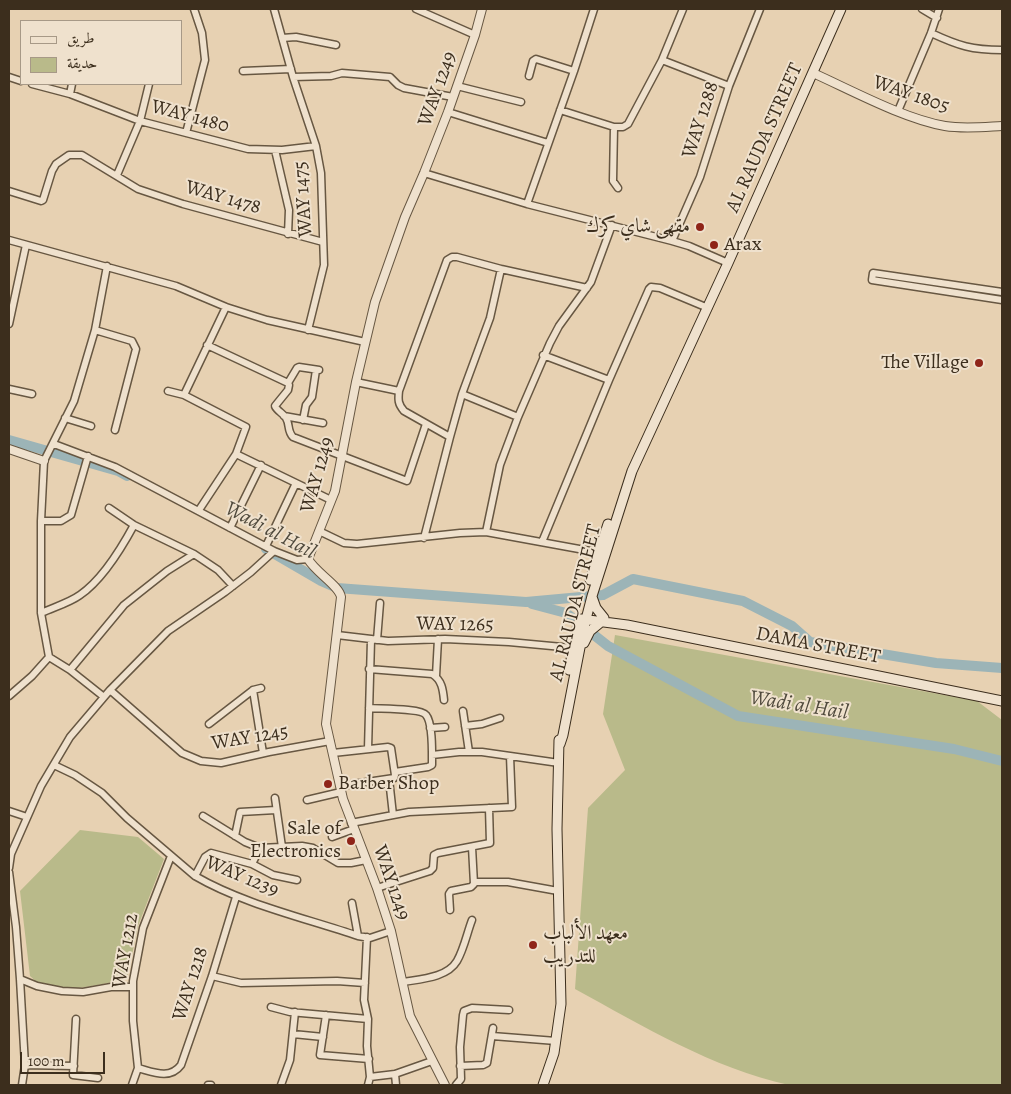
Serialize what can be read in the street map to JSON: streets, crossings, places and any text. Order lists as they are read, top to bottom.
{
  "streets": {
    "main road": ["AL RAUDA STREET", "DAMA STREET"],
    "street": [
      "WAY 1249",
      "WAY 1805",
      "WAY 1480",
      "WAY 1288",
      "WAY 1478",
      "WAY 1475",
      "WAY 1265",
      "WAY 1245",
      "WAY 1239",
      "WAY 1212",
      "WAY 1218"
    ]
  },
  "crossings": [
    ["WAY 1249", "WAY 1265"],
    ["WAY 1249", "WAY 1245"],
    ["WAY 1249", "WAY 1239"],
    ["WAY 1805", "AL RAUDA STREET"],
    ["WAY 1480", "WAY 1475"],
    ["AL RAUDA STREET", "WAY 1265"],
    ["AL RAUDA STREET", "DAMA STREET"],
    ["WAY 1478", "WAY 1475"],
    ["WAY 1239", "WAY 1212"],
    ["WAY 1239", "WAY 1218"],
    ["WAY 1212", "WAY 1218"]
  ],
  "water": ["Wadi al Hail"],
  "places": [
    "مقهى شاي كرك",
    "Arax",
    "The Village",
    "Barber Shop",
    "Sale of Electronics",
    "معهد الألباب للتدريب"
  ],
  "legend": ["طريق", "حديقة"],
  "scale_bar": "100 m"
}
